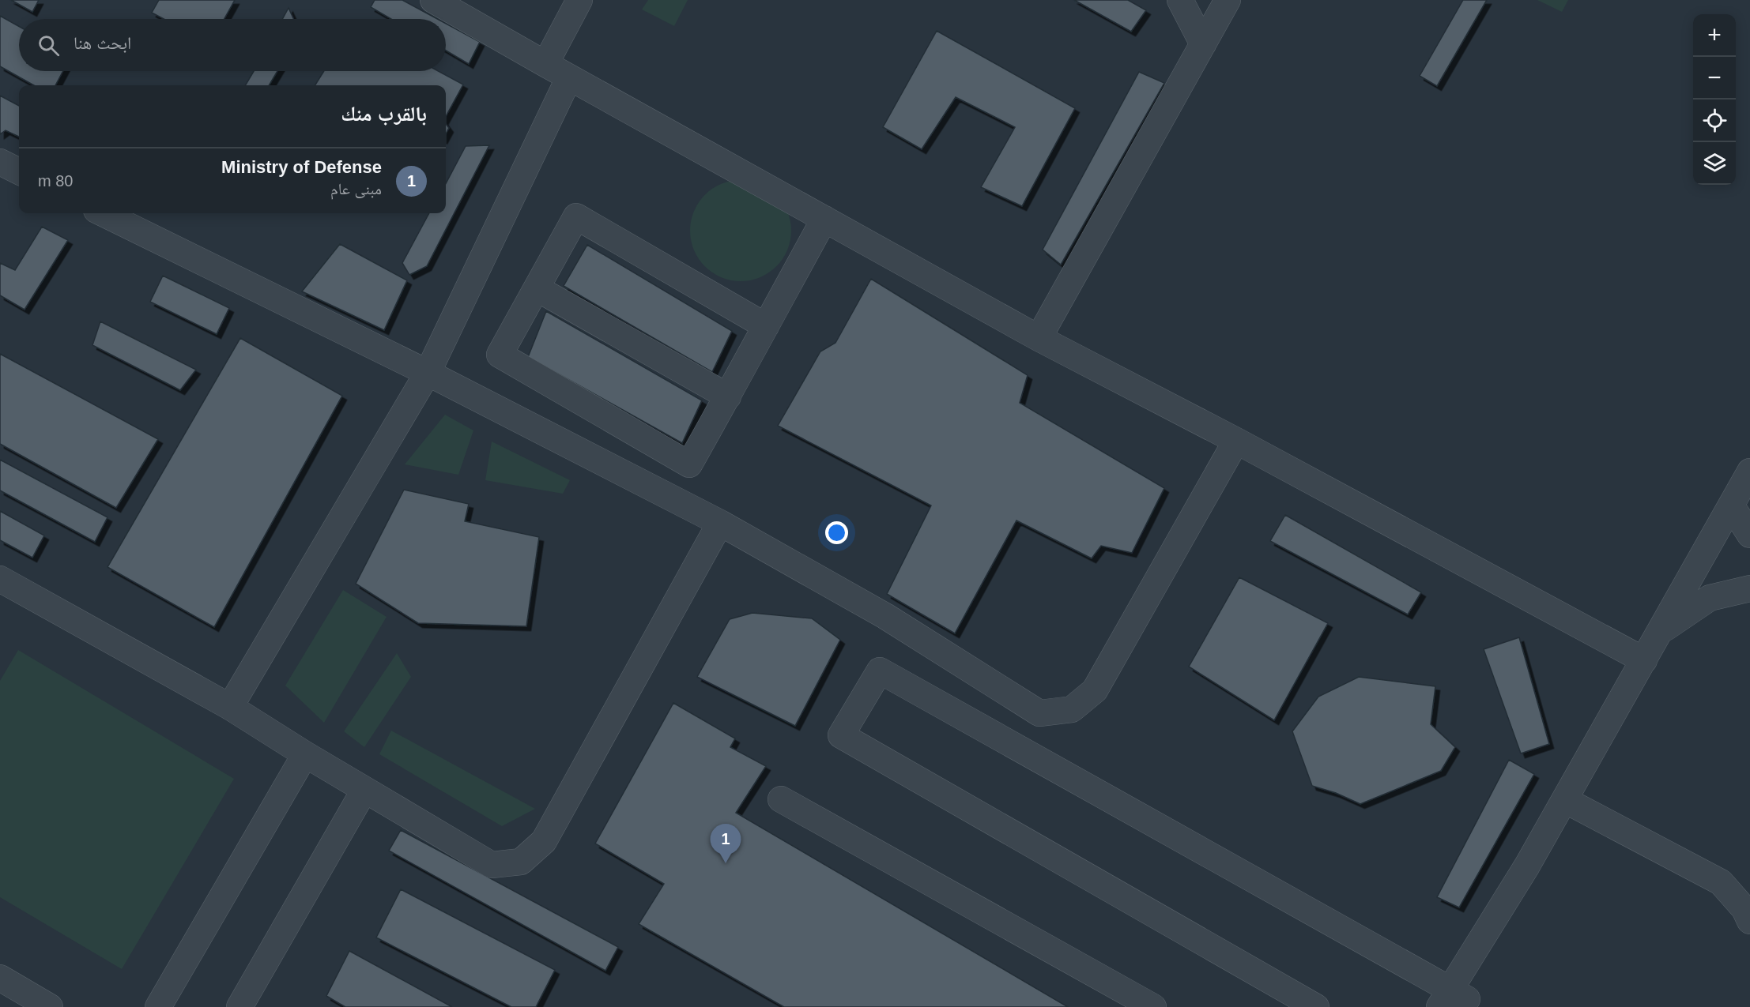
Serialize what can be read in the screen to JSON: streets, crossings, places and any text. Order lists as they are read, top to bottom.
{
  "page": {
    "map_buttons": ["+", "−"],
    "search": "ابحث هنا",
    "heading": "بالقرب منك",
    "list": [
      {
        "mark": "1",
        "name": "Ministry of Defense",
        "note": "مبنى عام",
        "value": "80 m"
      }
    ],
    "pins": "1"
  }
}
